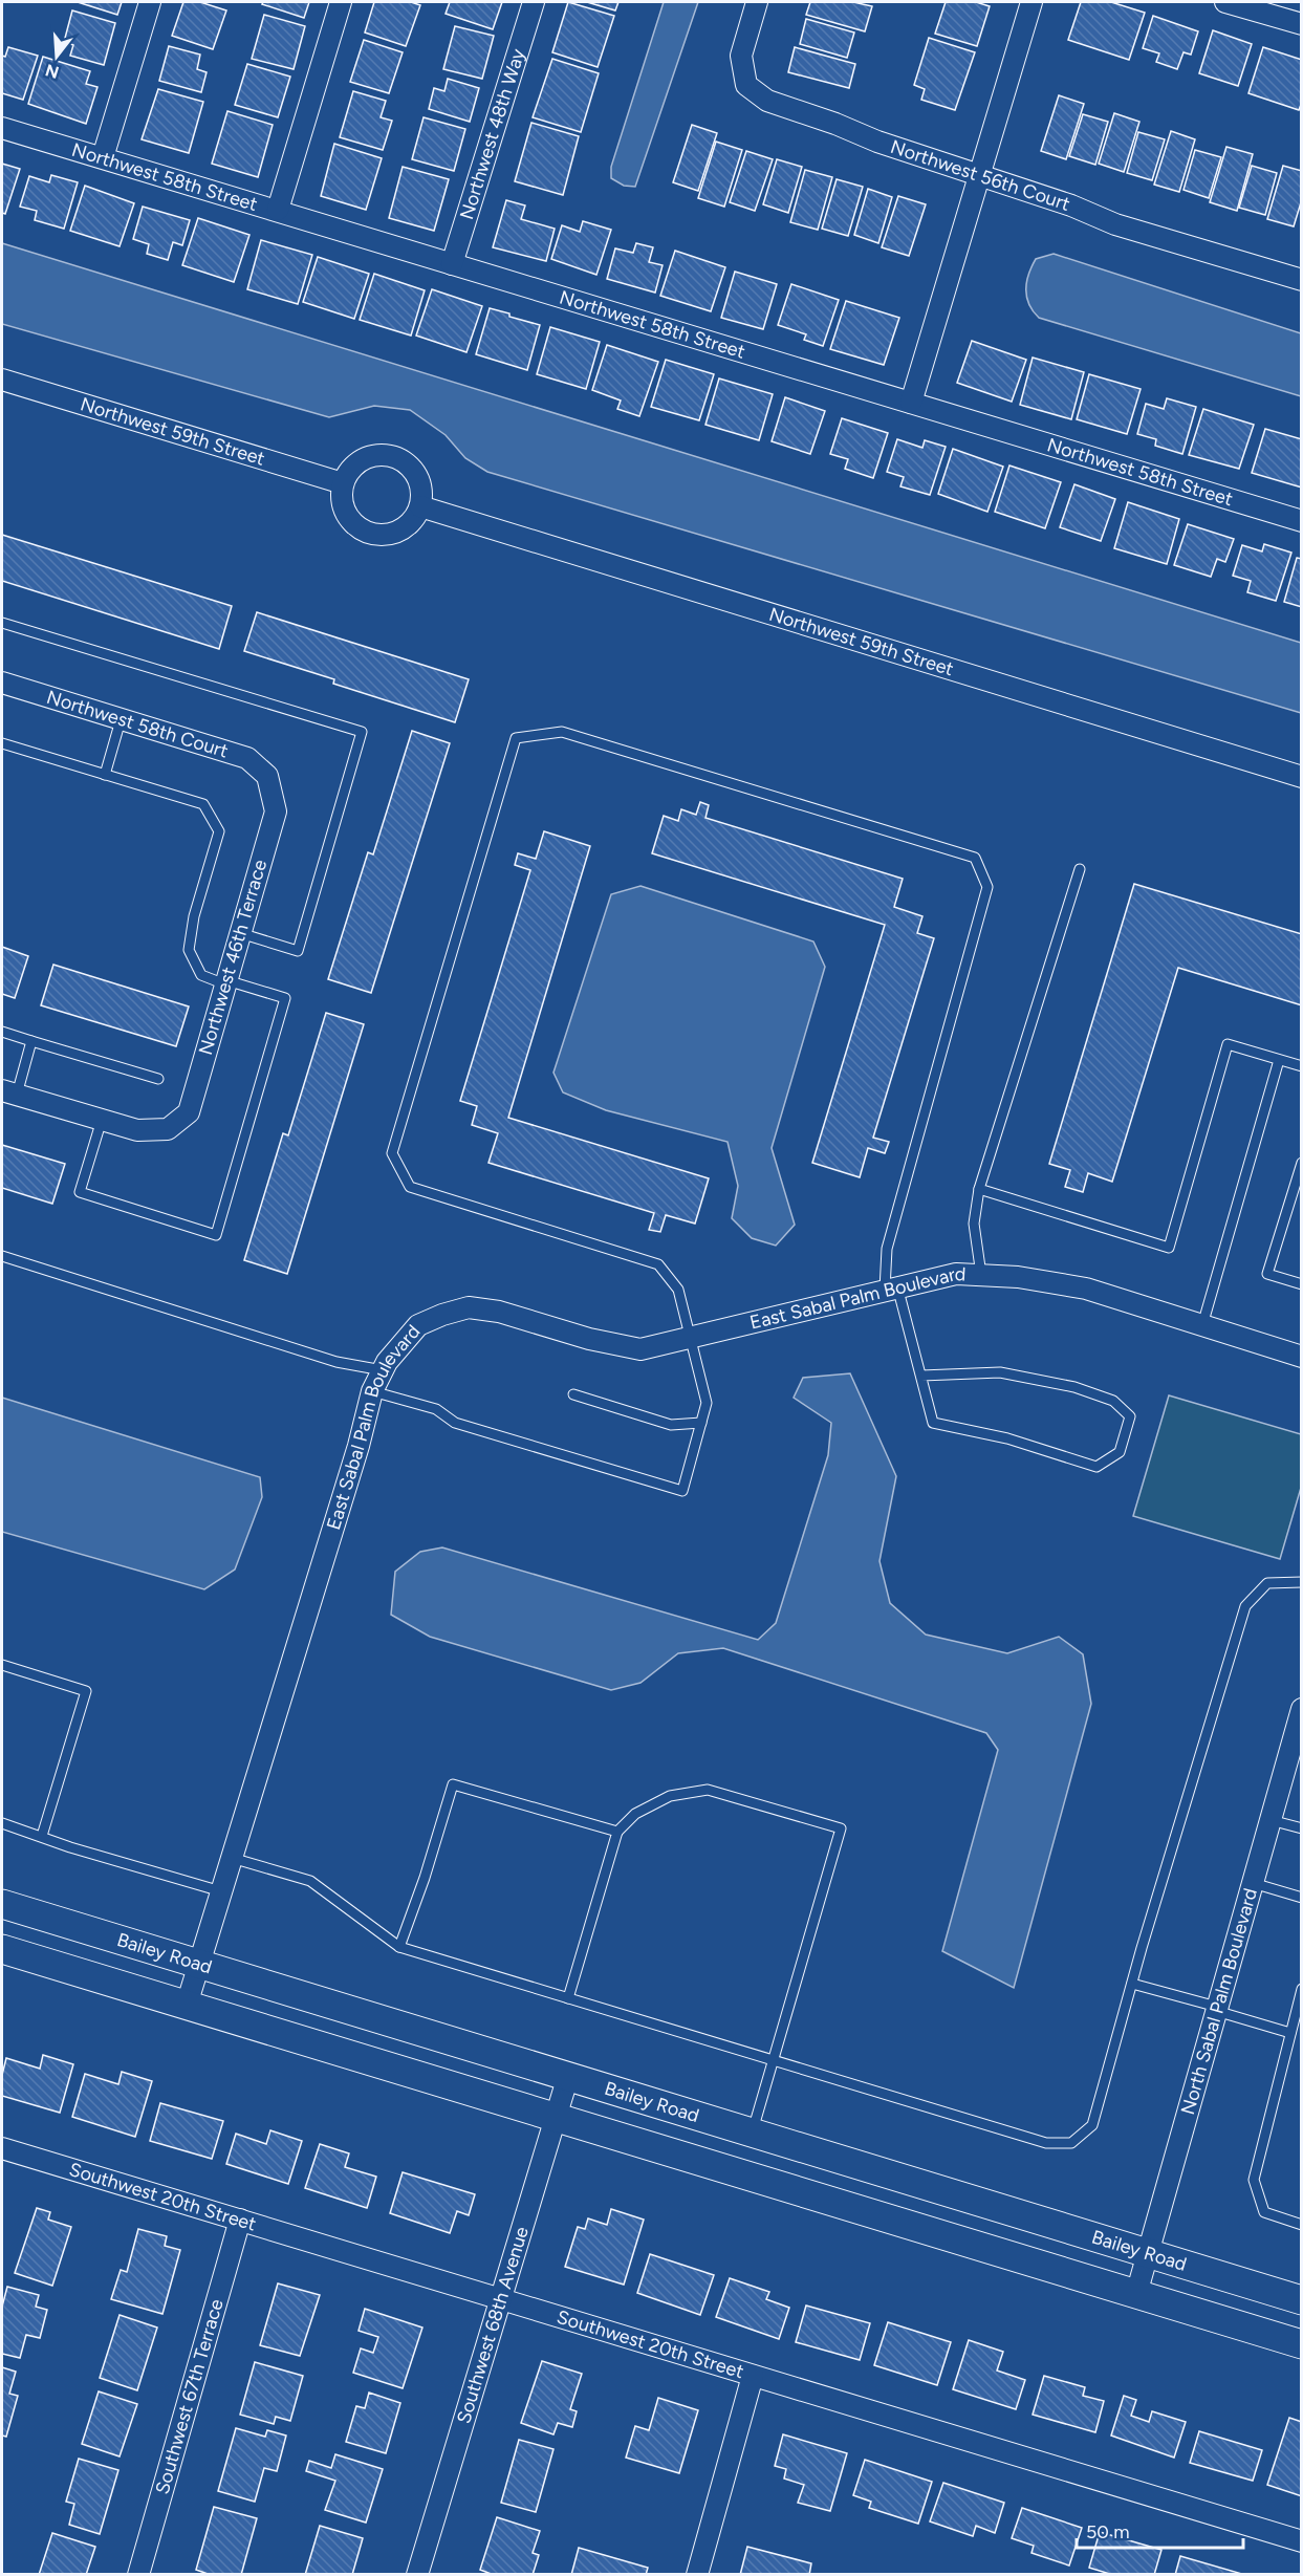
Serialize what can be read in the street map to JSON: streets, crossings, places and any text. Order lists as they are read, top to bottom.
{
  "streets": {
    "street": [
      "Northwest 48th Way",
      "Northwest 58th Street",
      "Northwest 56th Court",
      "Northwest 59th Street",
      "Northwest 58th Court",
      "Northwest 46th Terrace",
      "East Sabal Palm Boulevard",
      "Bailey Road",
      "North Sabal Palm Boulevard",
      "Southwest 20th Street",
      "Southwest 68th Avenue",
      "Southwest 67th Terrace"
    ]
  },
  "crossings": [
    ["Northwest 48th Way", "Northwest 58th Street"],
    ["Northwest 58th Court", "Northwest 46th Terrace"],
    ["East Sabal Palm Boulevard", "Bailey Road"],
    ["Bailey Road", "North Sabal Palm Boulevard"],
    ["Bailey Road", "Southwest 68th Avenue"],
    ["Southwest 20th Street", "Southwest 68th Avenue"],
    ["Southwest 20th Street", "Southwest 67th Terrace"]
  ],
  "scale_bar": "50 m",
  "north": "bottom"
}
